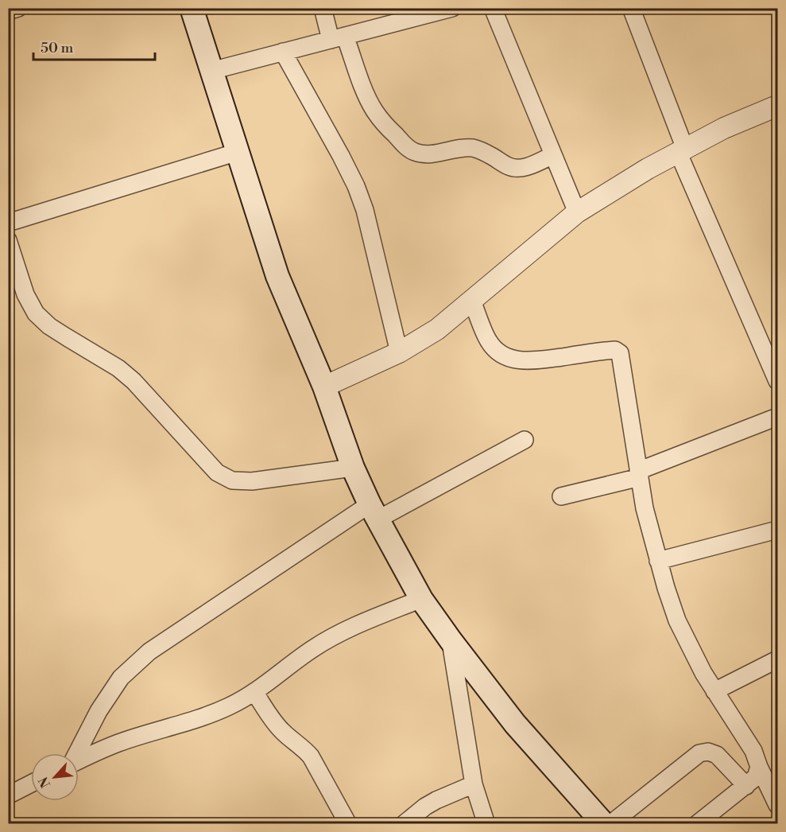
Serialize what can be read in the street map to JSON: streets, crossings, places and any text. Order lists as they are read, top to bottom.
{
  "scale_bar": "50 m",
  "north": "bottom left"
}
